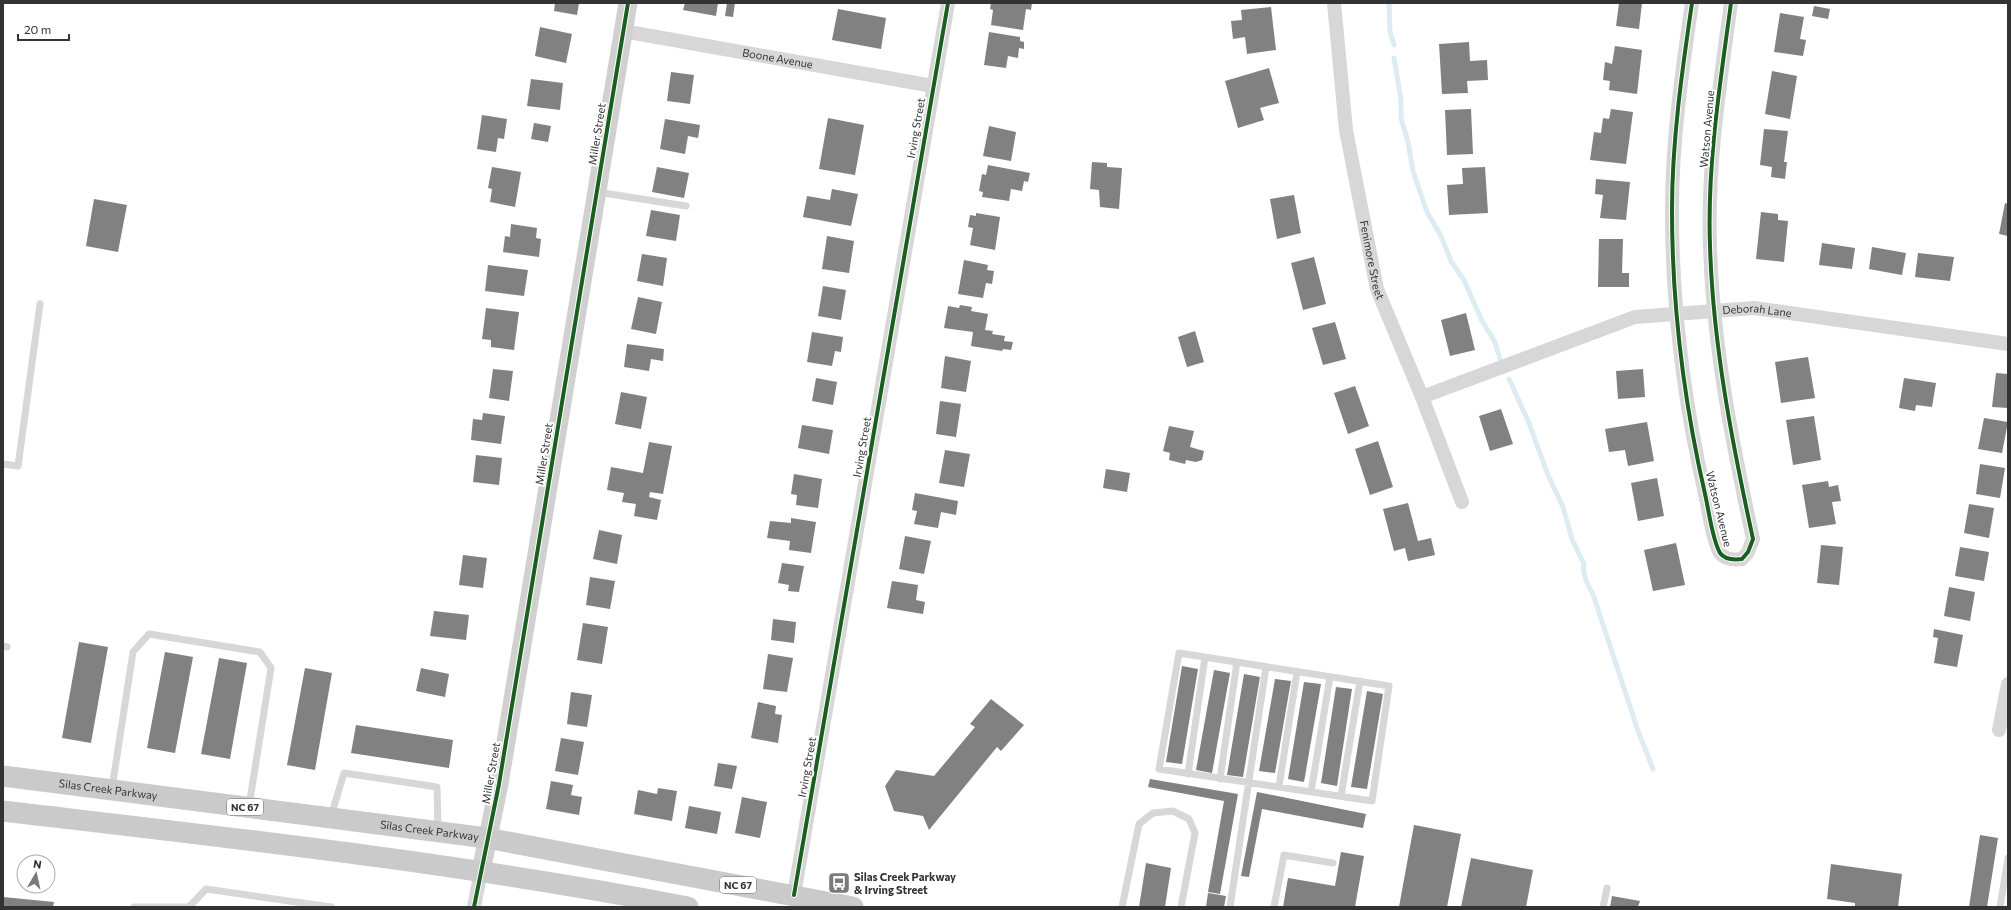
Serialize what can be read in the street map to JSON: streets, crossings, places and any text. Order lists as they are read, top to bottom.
{
  "streets": {
    "main road": ["Miller Street", "Silas Creek Parkway", "NC 67"],
    "street": [
      "Boone Avenue",
      "Irving Street",
      "Watson Avenue",
      "Fenimore Street",
      "Deborah Lane"
    ]
  },
  "crossings": [
    ["Boone Avenue", "Irving Street"],
    ["Boone Avenue", "Miller Street"],
    ["Irving Street", "Silas Creek Parkway"],
    ["Watson Avenue", "Deborah Lane"],
    ["Miller Street", "Silas Creek Parkway"],
    ["Fenimore Street", "Deborah Lane"]
  ],
  "places": {
    "bus stop": ["Silas Creek Parkway & Irving Street"]
  },
  "scale_bar": "20 m",
  "north": "top"
}
